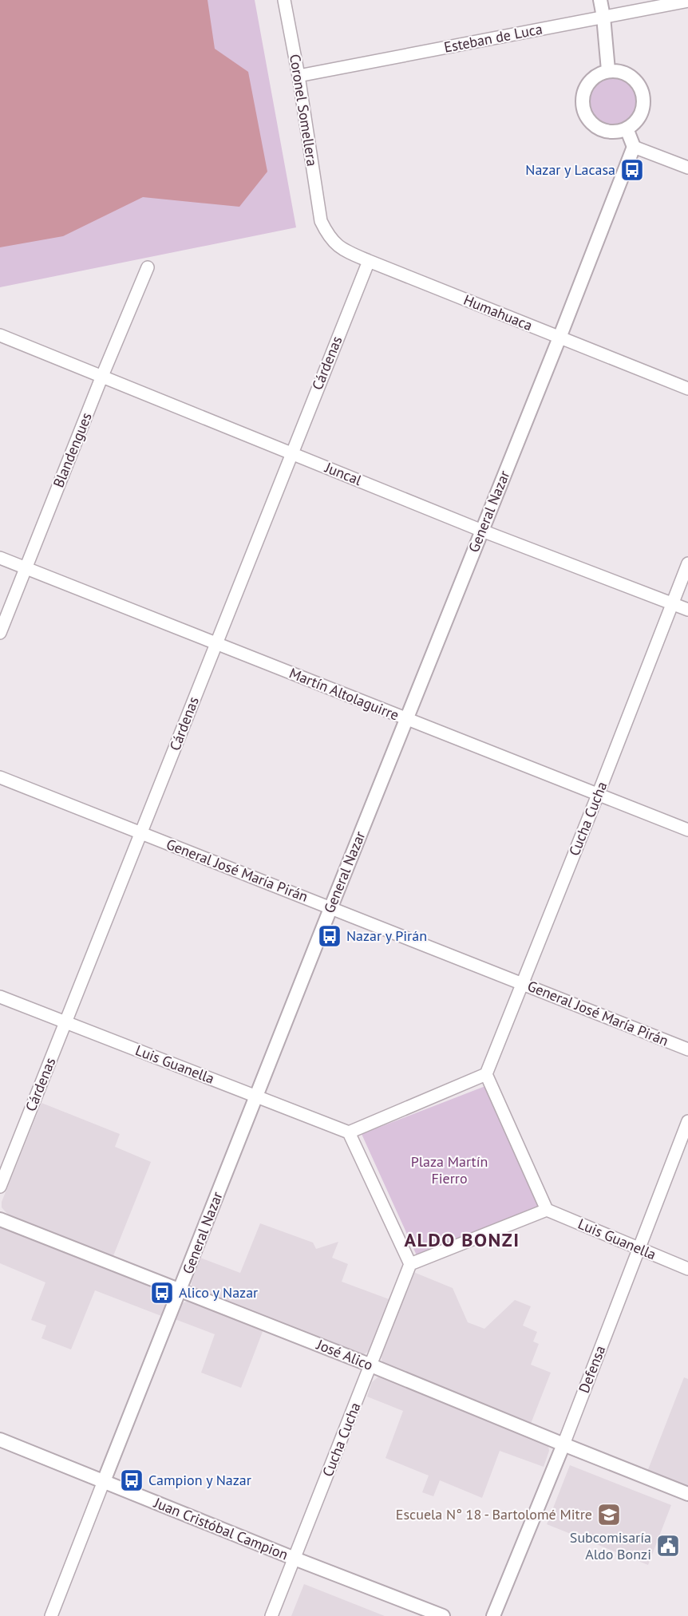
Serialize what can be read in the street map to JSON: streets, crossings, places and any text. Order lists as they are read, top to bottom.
{
  "streets": {
    "street": [
      "Esteban de Luca",
      "Coronel Somellera",
      "Humahuaca",
      "Cárdenas",
      "Blandengues",
      "Juncal",
      "General Nazar",
      "Martín Altolaguirre",
      "Cucha Cucha",
      "General José María Pirán",
      "Luis Guanella",
      "José Alico",
      "Defensa",
      "Juan Cristóbal Campion"
    ]
  },
  "crossings": [
    ["Esteban de Luca", "Coronel Somellera"],
    ["Coronel Somellera", "Humahuaca"],
    ["Humahuaca", "Cárdenas"],
    ["Humahuaca", "General Nazar"],
    ["Cárdenas", "Juncal"],
    ["Cárdenas", "Martín Altolaguirre"],
    ["Cárdenas", "General José María Pirán"],
    ["Cárdenas", "Luis Guanella"],
    ["Blandengues", "Juncal"],
    ["Blandengues", "Martín Altolaguirre"],
    ["Juncal", "General Nazar"],
    ["Juncal", "Cucha Cucha"],
    ["General Nazar", "Martín Altolaguirre"],
    ["General Nazar", "General José María Pirán"],
    ["General Nazar", "Luis Guanella"],
    ["General Nazar", "José Alico"],
    ["General Nazar", "Juan Cristóbal Campion"],
    ["Martín Altolaguirre", "Cucha Cucha"],
    ["Cucha Cucha", "General José María Pirán"],
    ["Cucha Cucha", "José Alico"],
    ["Cucha Cucha", "Juan Cristóbal Campion"],
    ["Luis Guanella", "Defensa"],
    ["José Alico", "Defensa"]
  ],
  "districts": ["ALDO BONZI"],
  "parks": ["Plaza Martín Fierro"],
  "places": {
    "bus stop": [
      "Nazar y Lacasa",
      "Nazar y Pirán",
      "Alico y Nazar",
      "Campion y Nazar"
    ],
    "school or university": ["Escuela N° 18 - Bartolomé Mitre"],
    "public building": ["Subcomisaría Aldo Bonzi"]
  }
}
